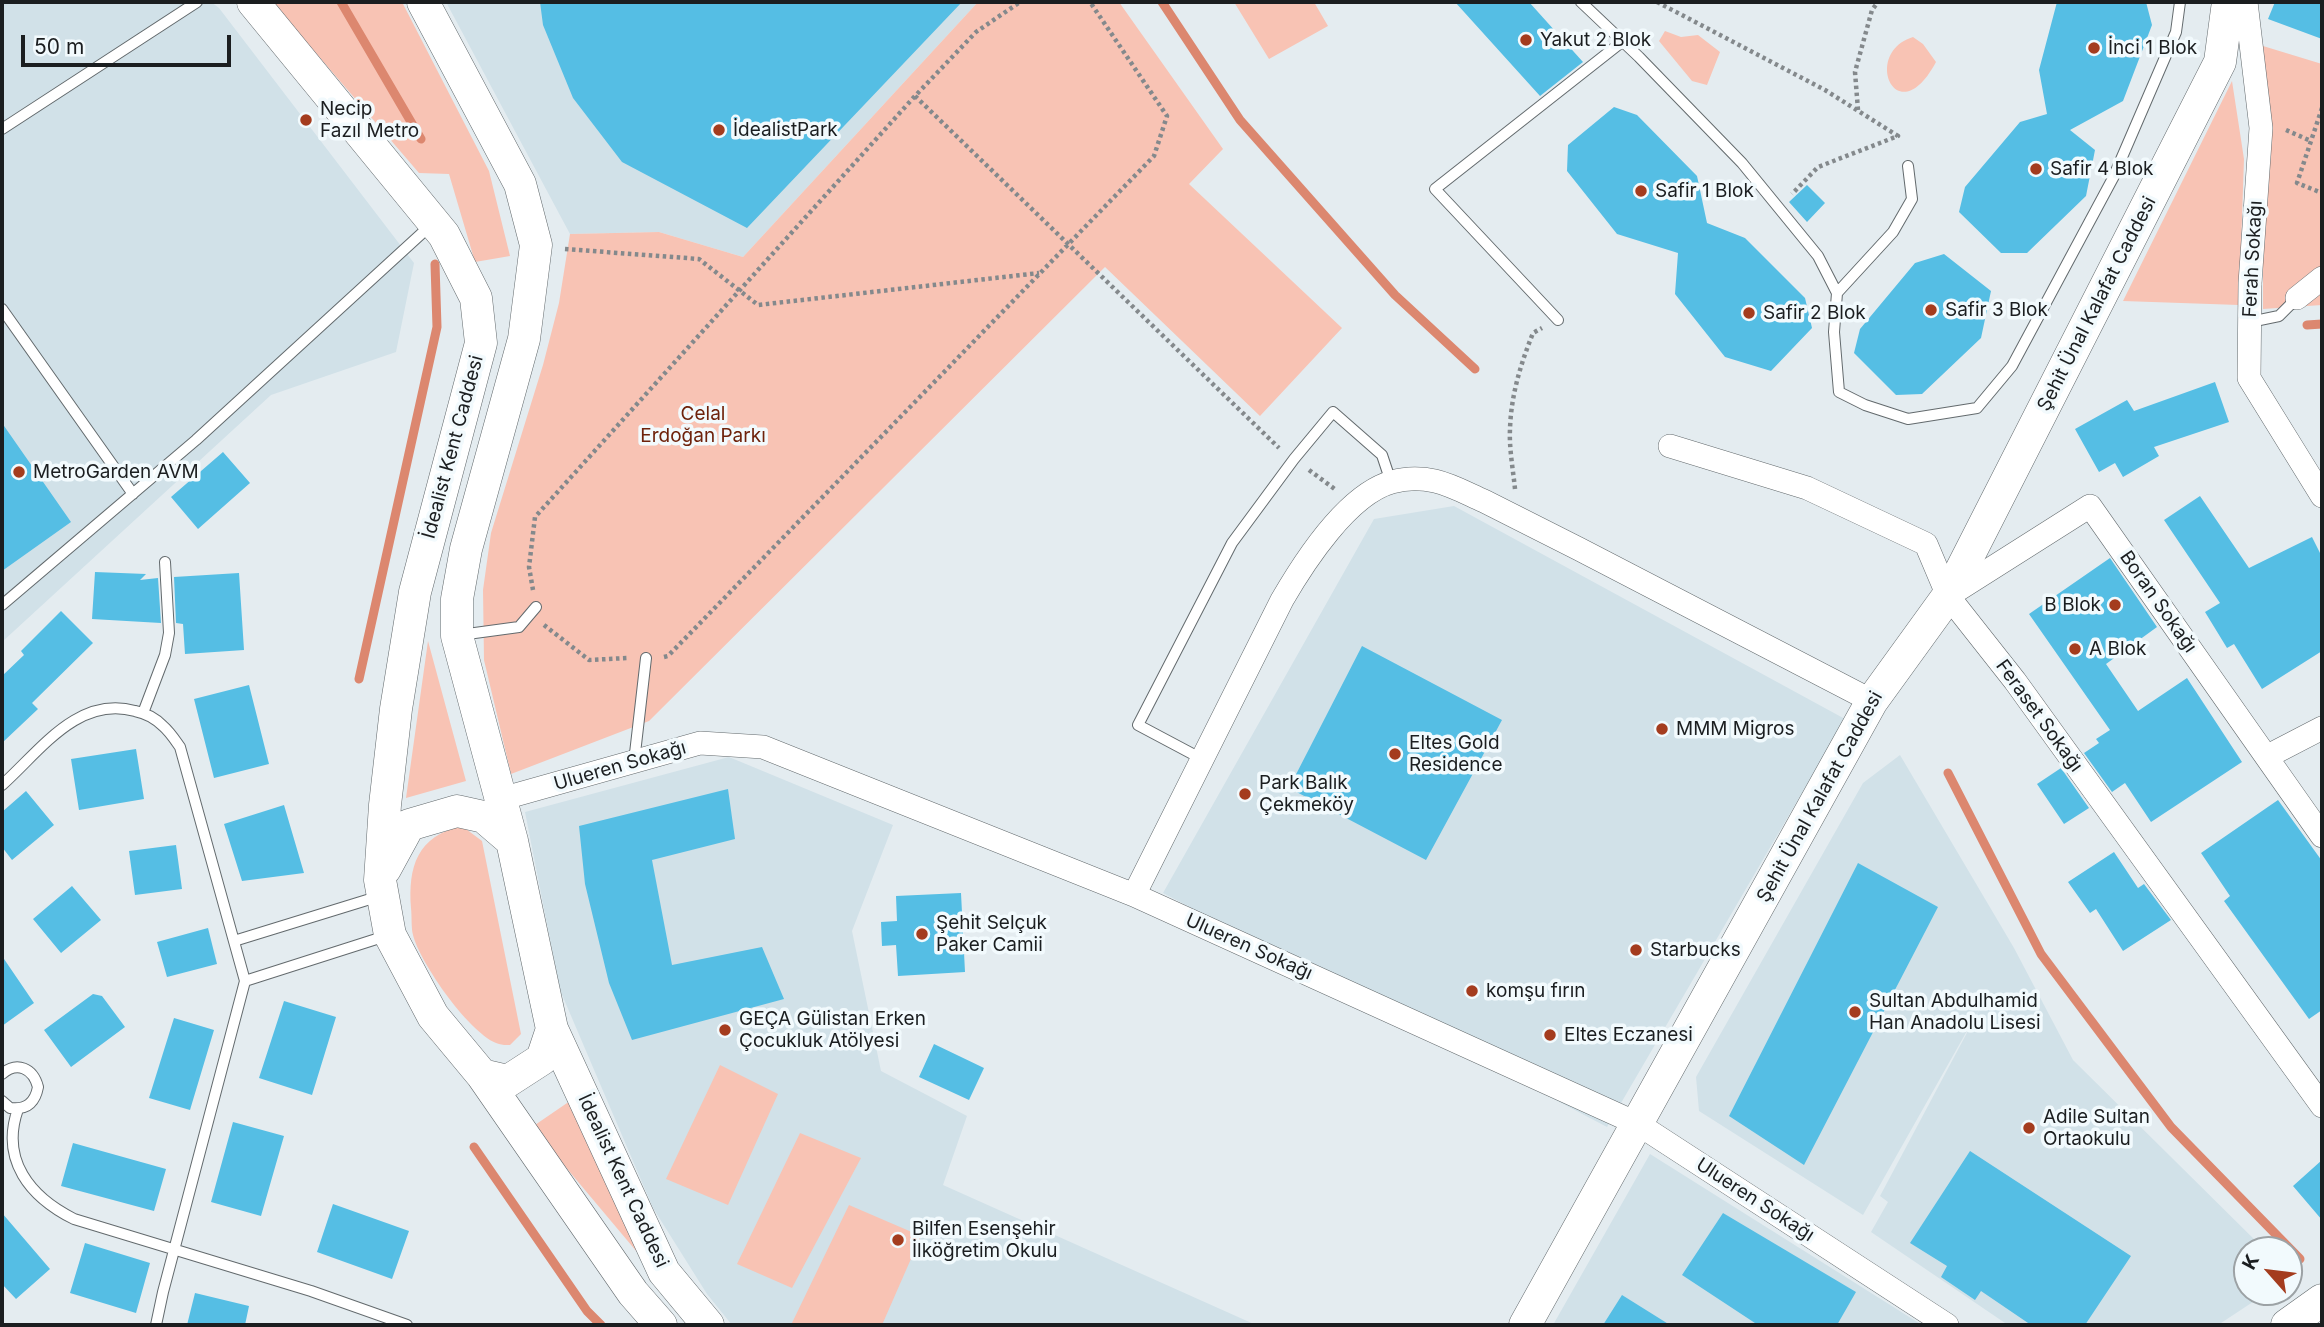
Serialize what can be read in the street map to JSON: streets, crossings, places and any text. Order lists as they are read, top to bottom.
{
  "streets": {
    "street": [
      "Ferah Sokağı",
      "Şehit Ünal Kalafat Caddesi",
      "İdealist Kent Caddesi",
      "Boran Sokağı",
      "Feraset Sokağı",
      "Ulueren Sokağı"
    ]
  },
  "crossings": [
    ["Şehit Ünal Kalafat Caddesi", "Boran Sokağı"],
    ["Şehit Ünal Kalafat Caddesi", "Feraset Sokağı"],
    ["Şehit Ünal Kalafat Caddesi", "Ulueren Sokağı"],
    ["İdealist Kent Caddesi", "Ulueren Sokağı"],
    ["Boran Sokağı", "Feraset Sokağı"]
  ],
  "parks": ["Celal Erdoğan Parkı"],
  "places": [
    "Yakut 2 Blok",
    "İnci 1 Blok",
    "Necip Fazıl Metro",
    "İdealistPark",
    "Safir 4 Blok",
    "Safir 1 Blok",
    "Safir 3 Blok",
    "Safir 2 Blok",
    "MetroGarden AVM",
    "B Blok",
    "A Blok",
    "MMM Migros",
    "Eltes Gold Residence",
    "Park Balık Çekmeköy",
    "Şehit Selçuk Paker Camii",
    "Starbucks",
    "komşu fırın",
    "Sultan Abdulhamid Han Anadolu Lisesi",
    "GEÇA Gülistan Erken Çocukluk Atölyesi",
    "Eltes Eczanesi",
    "Adile Sultan Ortaokulu",
    "Bilfen Esenşehir İlköğretim Okulu"
  ],
  "scale_bar": "50 m",
  "north": "top left"
}
